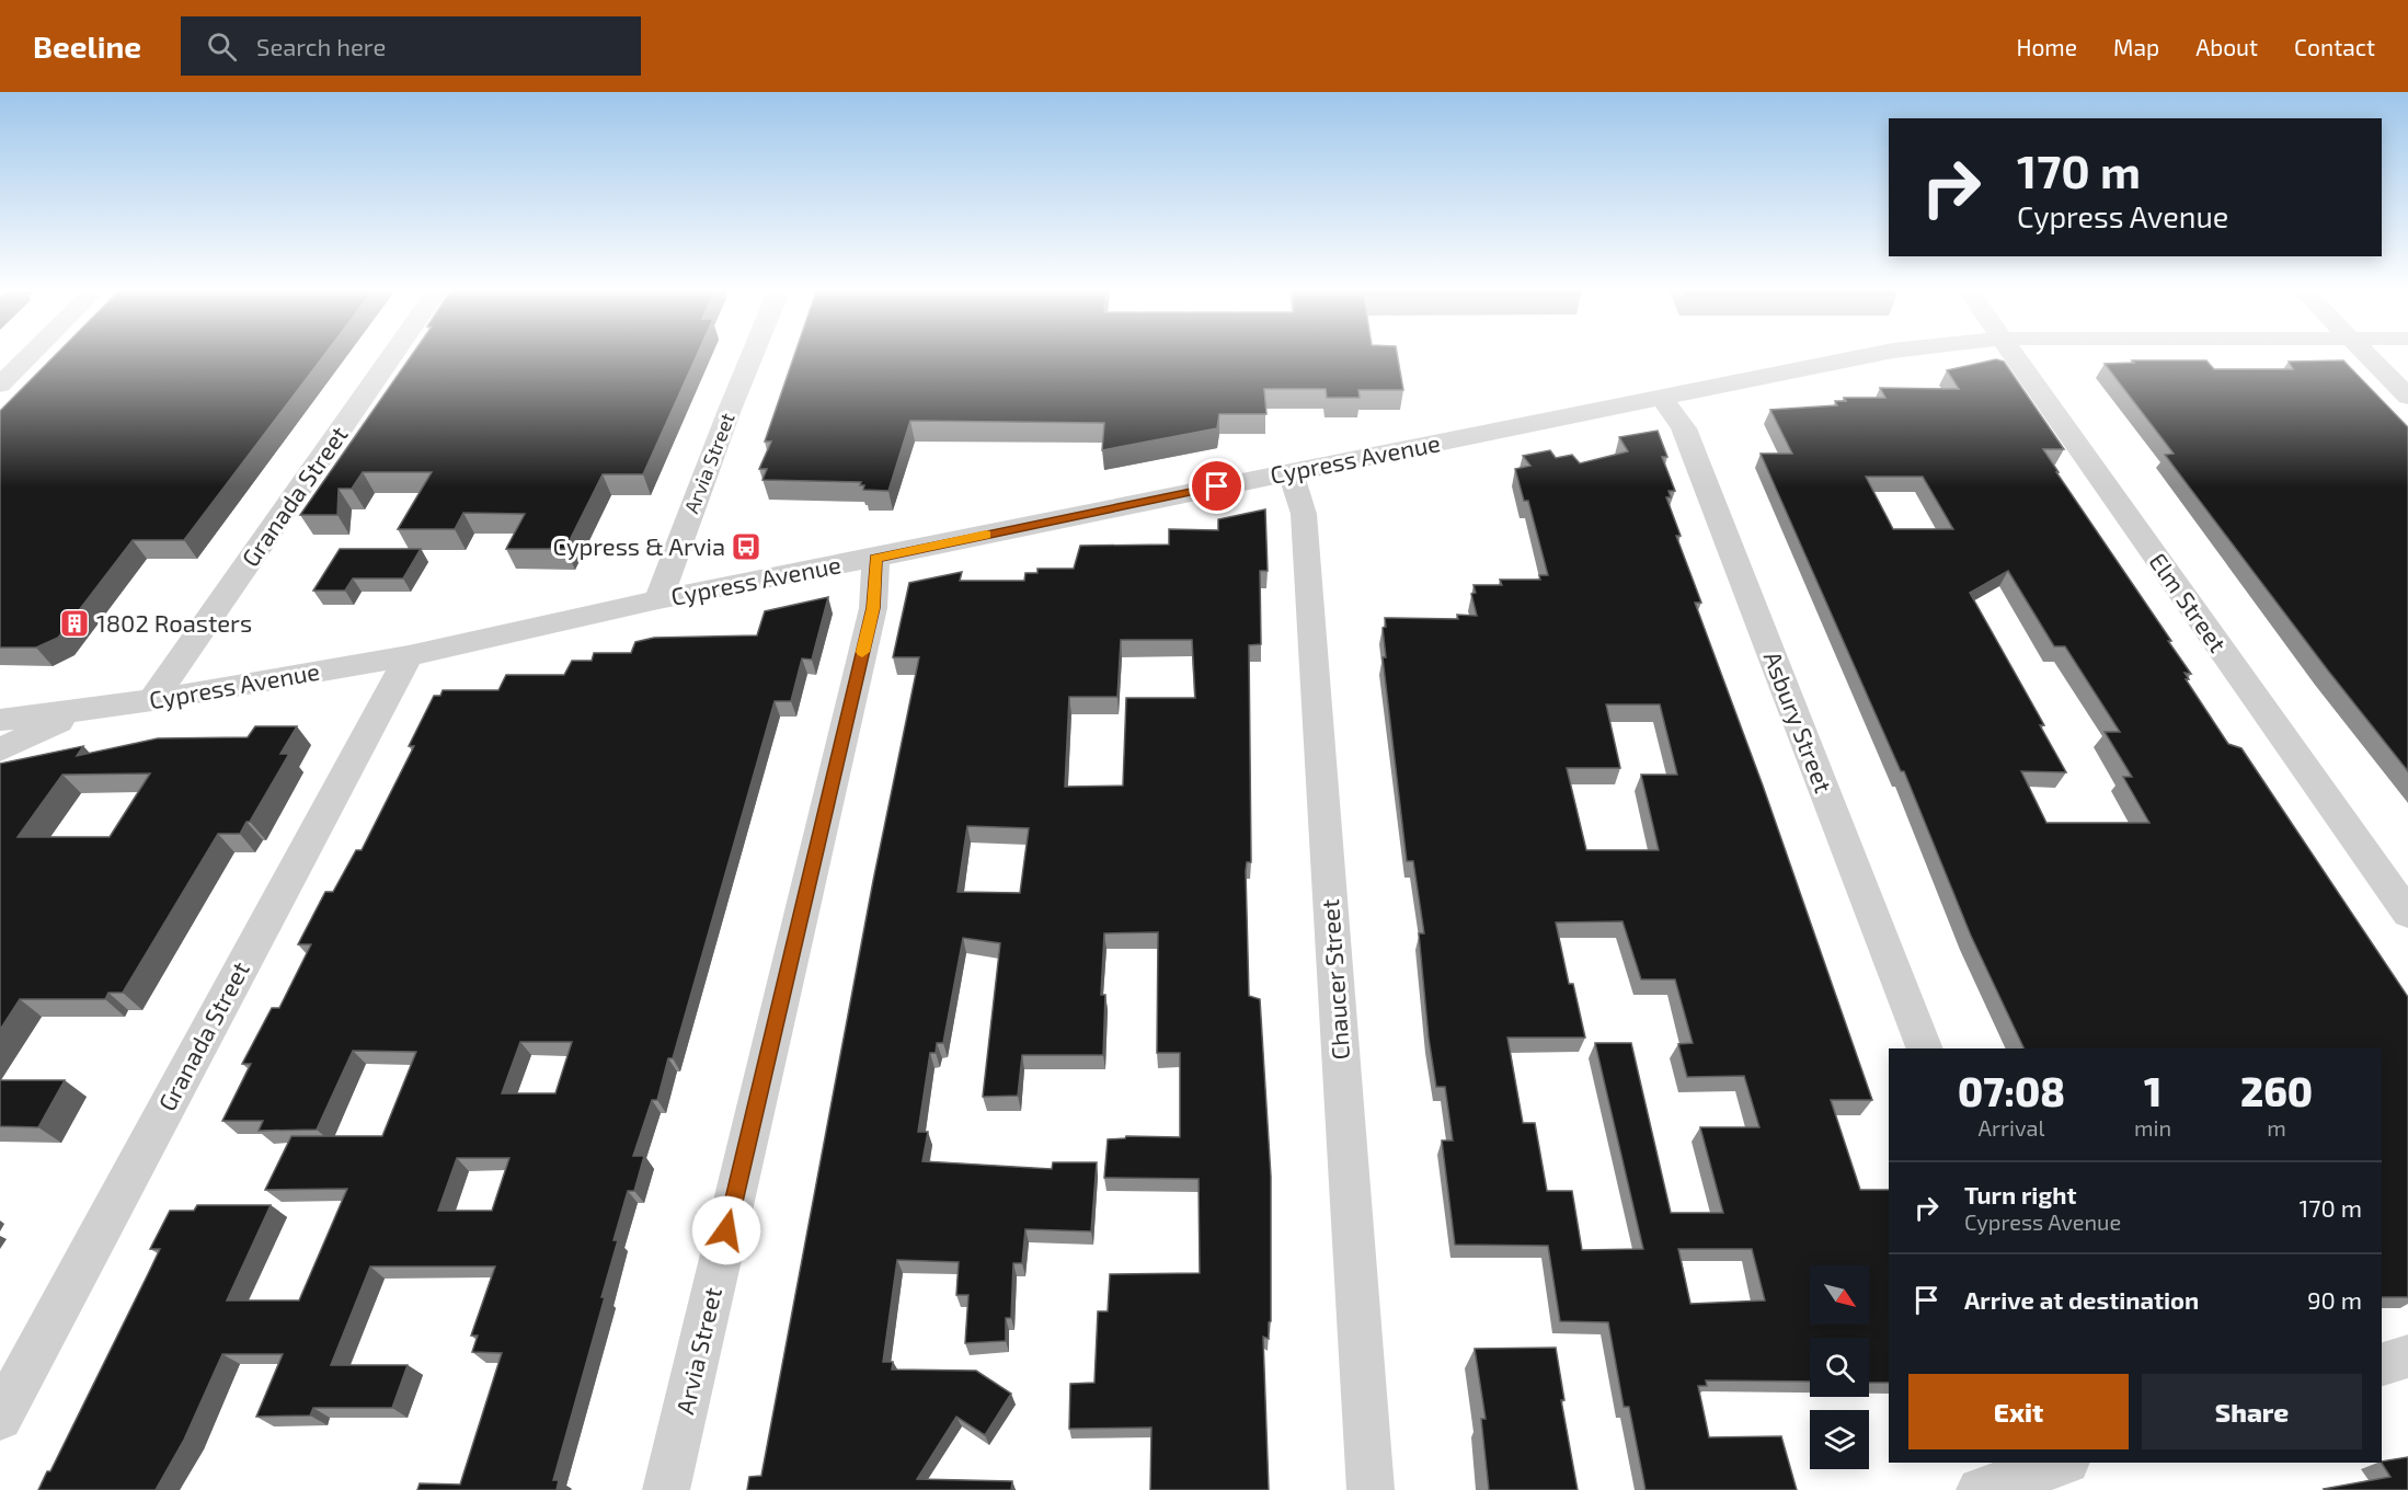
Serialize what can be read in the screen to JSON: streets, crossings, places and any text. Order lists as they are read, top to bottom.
{
  "streets": {
    "street": [
      "Cypress Avenue",
      "Arvia Street",
      "Granada Street",
      "Elm Street",
      "Asbury Street",
      "Chaucer Street"
    ]
  },
  "crossings": [
    ["Cypress Avenue", "Arvia Street"],
    ["Cypress Avenue", "Granada Street"],
    ["Cypress Avenue", "Asbury Street"],
    ["Cypress Avenue", "Chaucer Street"]
  ],
  "places": {
    "bus stop": ["Cypress & Arvia"],
    "building": ["1802 Roasters"]
  },
  "north": "bottom right",
  "page": {
    "header": "Beeline",
    "search": "Search here",
    "nav": [
      "Home",
      "Map",
      "About",
      "Contact"
    ],
    "turn": ["170 m", "Cypress Avenue"],
    "eta": [
      "07:08",
      "Arrival",
      "1",
      "min",
      "260",
      "m"
    ],
    "list": [
      {
        "name": "Turn right",
        "note": "Cypress Avenue",
        "value": "170 m"
      },
      {
        "name": "Arrive at destination",
        "value": "90 m"
      }
    ],
    "buttons": ["Exit", "Share"]
  }
}
